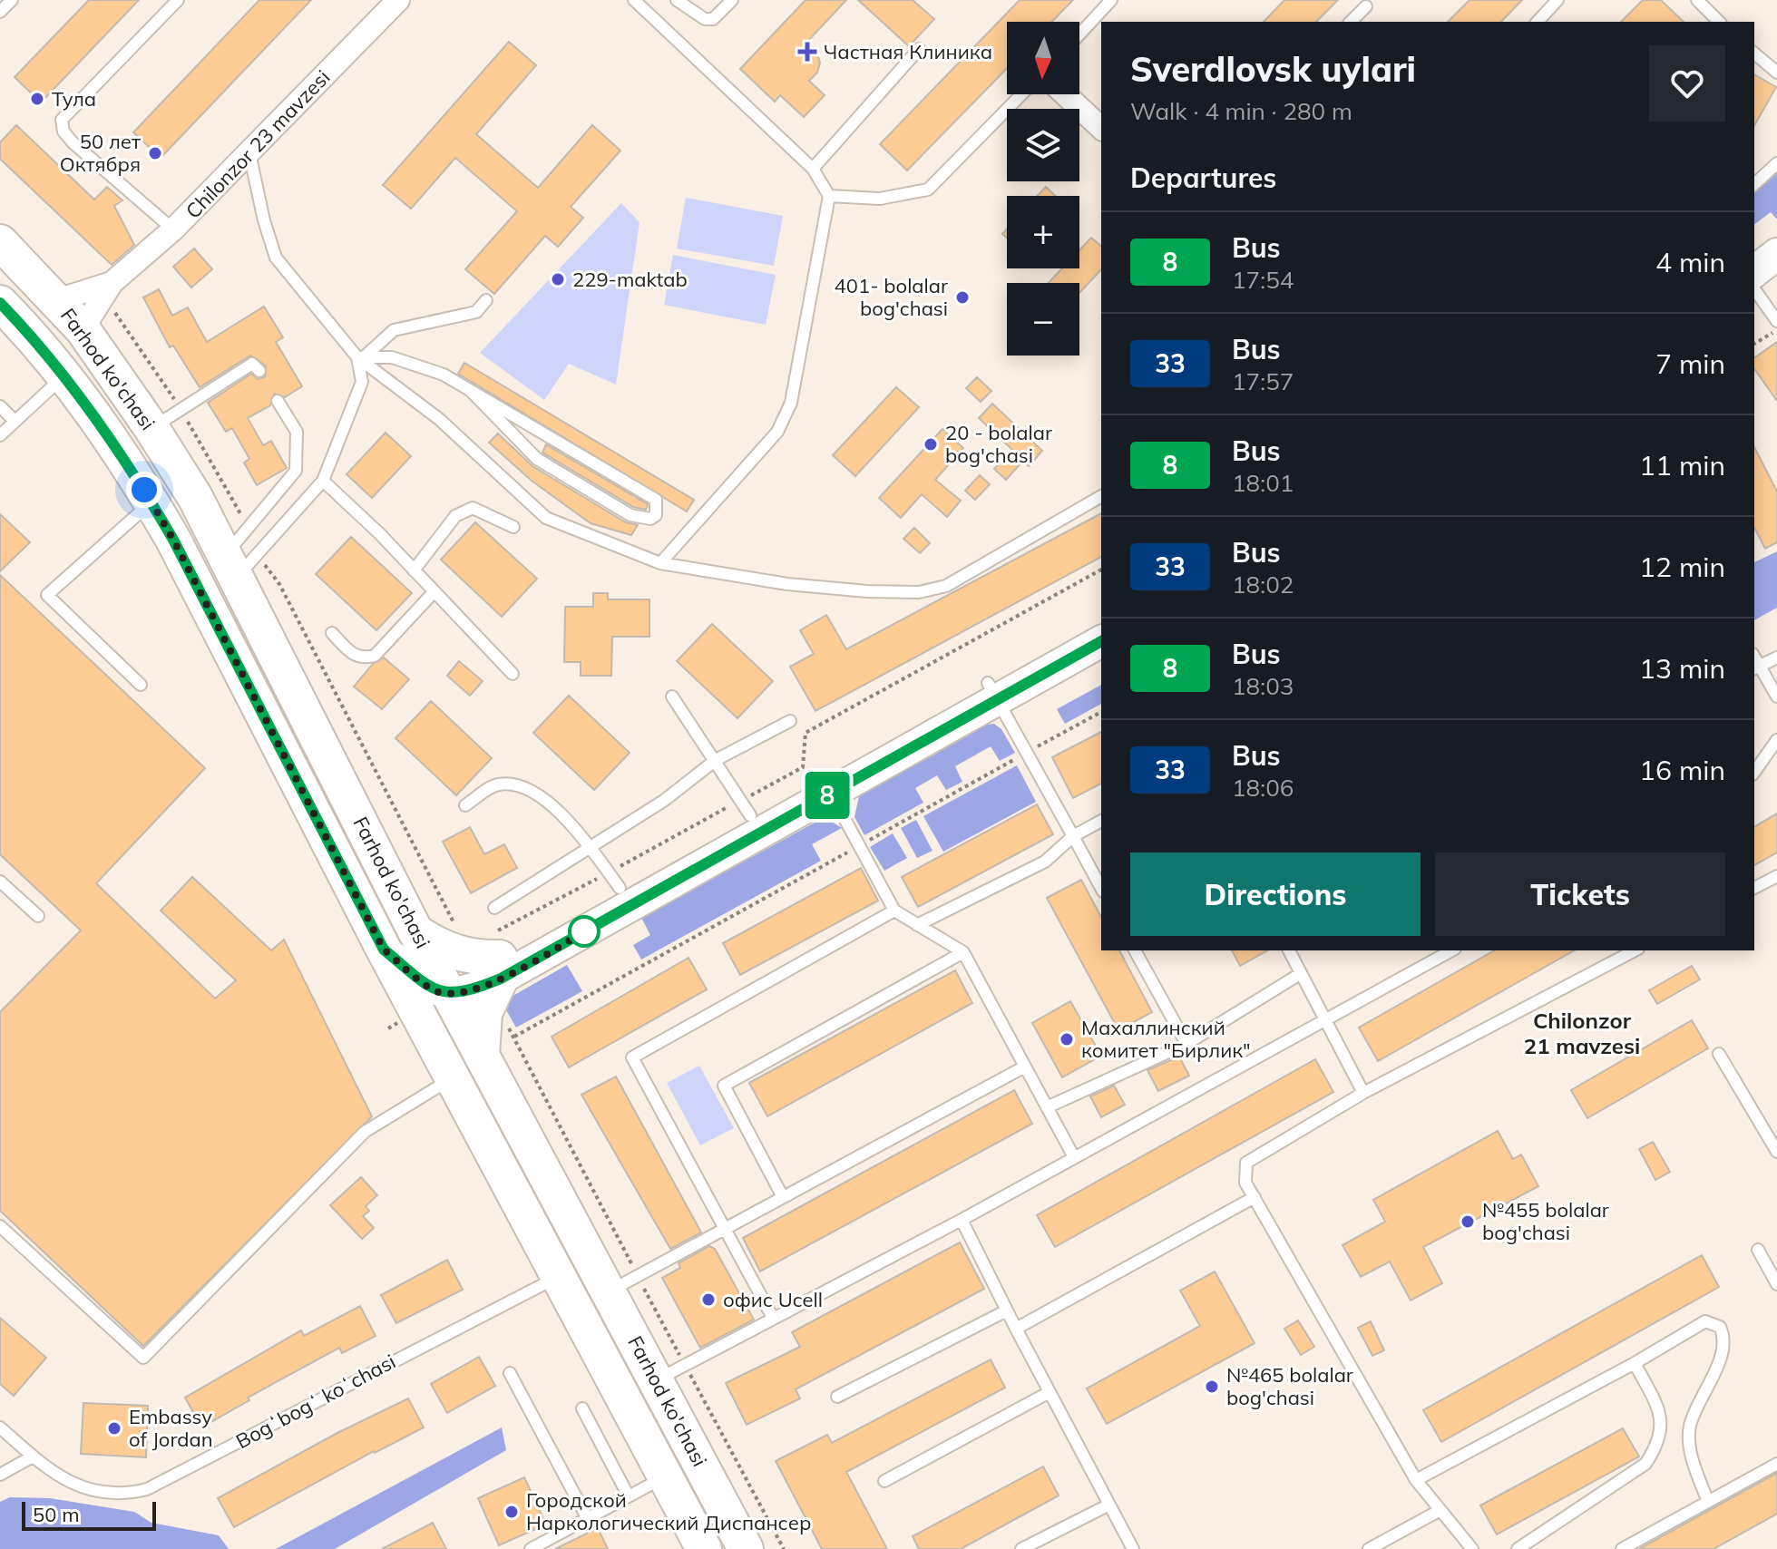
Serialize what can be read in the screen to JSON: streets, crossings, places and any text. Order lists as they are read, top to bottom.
{
  "streets": {
    "main road": ["Farhod ko'chasi"],
    "street": ["Chilonzor 23 mavzesi"],
    "lane": ["Bogʻbogʻ koʻchasi"]
  },
  "crossings": [
    ["Chilonzor 23 mavzesi", "Farhod ko'chasi"],
    ["Farhod ko'chasi", "Bogʻbogʻ koʻchasi"]
  ],
  "districts": ["Chilonzor 21 mavzesi"],
  "places": {
    "health": ["Частная Клиника"],
    "other": [
      "Тула",
      "50 лет Октября",
      "229-maktab",
      "401- bolalar bog'chasi",
      "20 - bolalar bog'chasi",
      "Махаллинский комитет \"Бирлик\"",
      "№455 bolalar bog'chasi",
      "офис Ucell",
      "№465 bolalar bog'chasi",
      "Embassy of Jordan",
      "Городской Наркологический Диспансер"
    ]
  },
  "lines": ["bus line 8"],
  "scale_bar": "50 m",
  "north": "bottom",
  "page": {
    "on_map": "8",
    "map_buttons": ["+", "−"],
    "heading": [
      ["Sverdlovsk uylari", "Walk · 4 min · 280 m"],
      "Departures"
    ],
    "list": [
      {
        "mark": "8",
        "name": "Bus",
        "note": "17:54",
        "value": "4 min"
      },
      {
        "mark": "33",
        "name": "Bus",
        "note": "17:57",
        "value": "7 min"
      },
      {
        "mark": "8",
        "name": "Bus",
        "note": "18:01",
        "value": "11 min"
      },
      {
        "mark": "33",
        "name": "Bus",
        "note": "18:02",
        "value": "12 min"
      },
      {
        "mark": "8",
        "name": "Bus",
        "note": "18:03",
        "value": "13 min"
      },
      {
        "mark": "33",
        "name": "Bus",
        "note": "18:06",
        "value": "16 min"
      }
    ],
    "buttons": ["Directions", "Tickets"],
    "scale": "50 m"
  }
}
